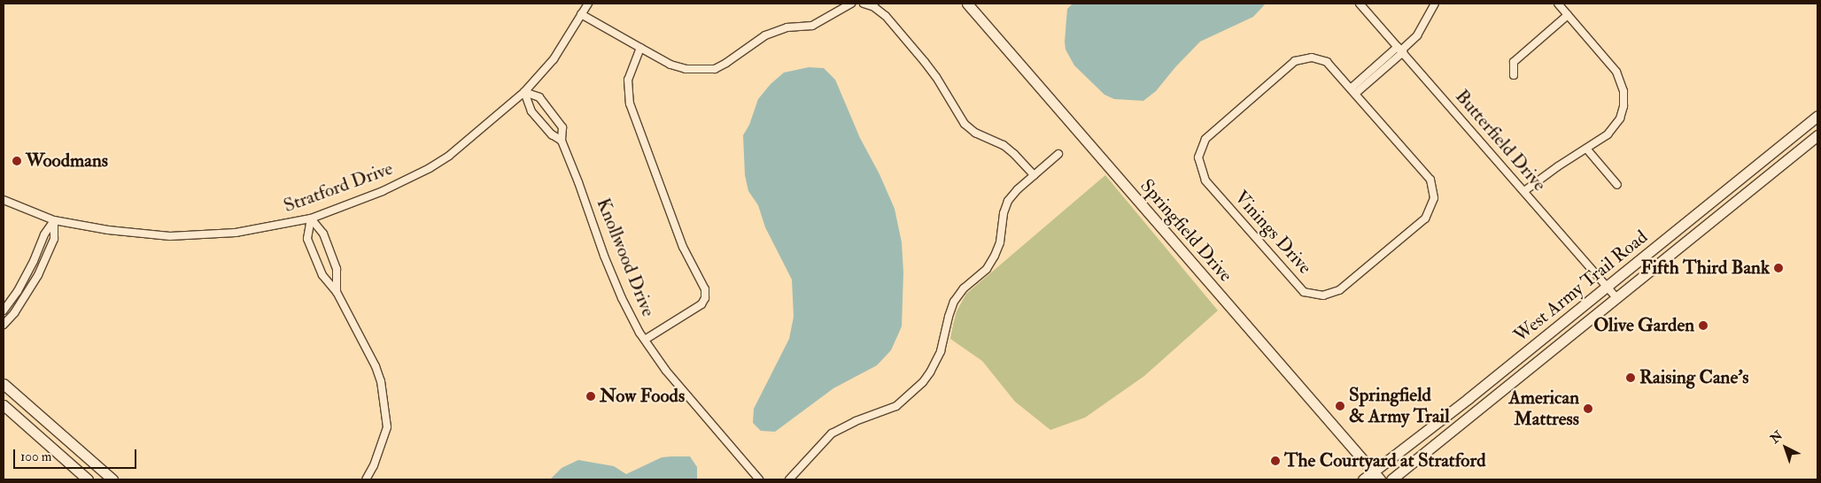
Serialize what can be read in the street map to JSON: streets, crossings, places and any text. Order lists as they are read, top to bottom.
{
  "streets": {
    "main road": ["Springfield Drive", "West Army Trail Road"],
    "street": [
      "Butterfield Drive",
      "Stratford Drive",
      "Vinings Drive",
      "Knollwood Drive"
    ]
  },
  "crossings": [
    ["Butterfield Drive", "West Army Trail Road"],
    ["Stratford Drive", "Knollwood Drive"],
    ["Springfield Drive", "West Army Trail Road"]
  ],
  "places": [
    "Woodmans",
    "Fifth Third Bank",
    "Olive Garden",
    "Raising Cane's",
    "Now Foods",
    "Springfield & Army Trail",
    "American Mattress",
    "The Courtyard at Stratford"
  ],
  "scale_bar": "100 m",
  "north": "top left"
}
